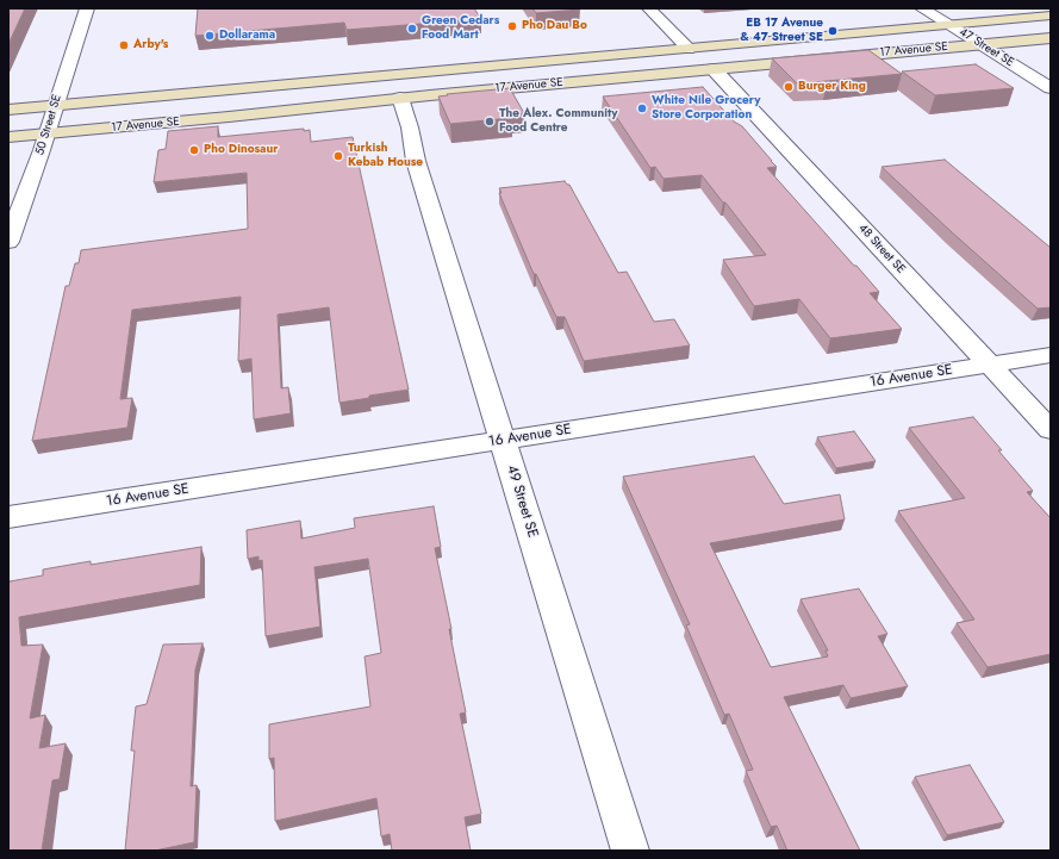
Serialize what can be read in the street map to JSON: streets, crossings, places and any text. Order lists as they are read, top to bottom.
{
  "streets": {
    "main road": ["17 Avenue SE"],
    "street": [
      "47 Street SE",
      "50 Street SE",
      "48 Street SE",
      "16 Avenue SE",
      "49 Street SE"
    ]
  },
  "crossings": [
    ["47 Street SE", "17 Avenue SE"],
    ["17 Avenue SE", "50 Street SE"],
    ["17 Avenue SE", "48 Street SE"],
    ["17 Avenue SE", "49 Street SE"],
    ["48 Street SE", "16 Avenue SE"],
    ["16 Avenue SE", "49 Street SE"]
  ],
  "places": [
    "Pho Dau Bo",
    "Green Cedars Food Mart",
    "EB 17 Avenue & 47 Street SE",
    "Dollarama",
    "Arby's",
    "Burger King",
    "White Nile Grocery Store Corporation",
    "The Alex. Community Food Centre",
    "Pho Dinosaur",
    "Turkish Kebab House"
  ]
}
